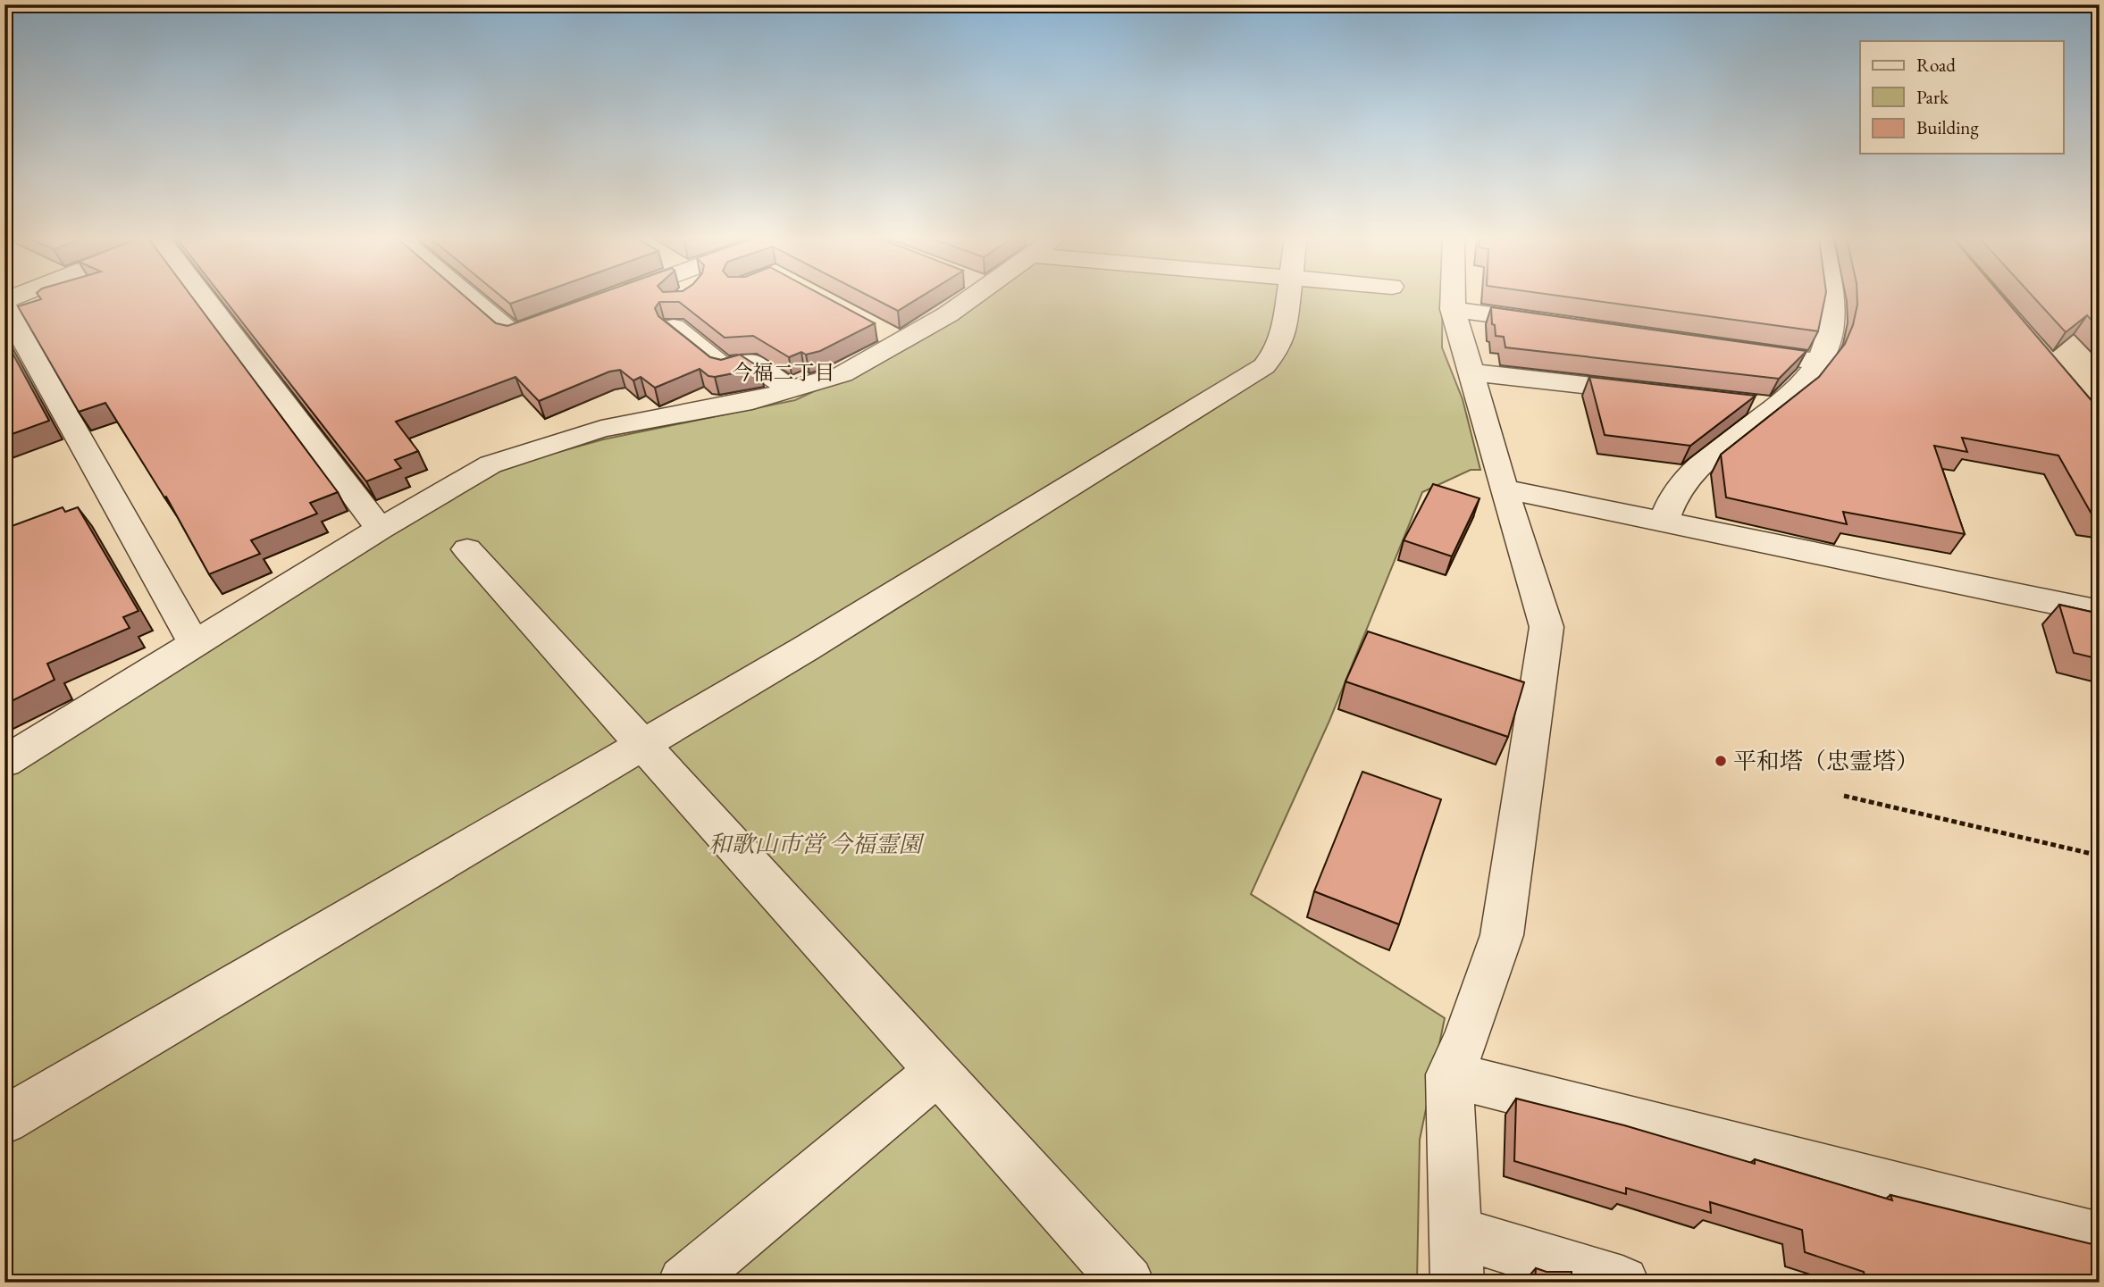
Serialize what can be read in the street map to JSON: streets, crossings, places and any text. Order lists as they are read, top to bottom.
{
  "districts": ["今福二丁目"],
  "parks": ["和歌山市営 今福霊園"],
  "places": ["平和塔（忠霊塔）"],
  "legend": ["Road", "Park", "Building"]
}
